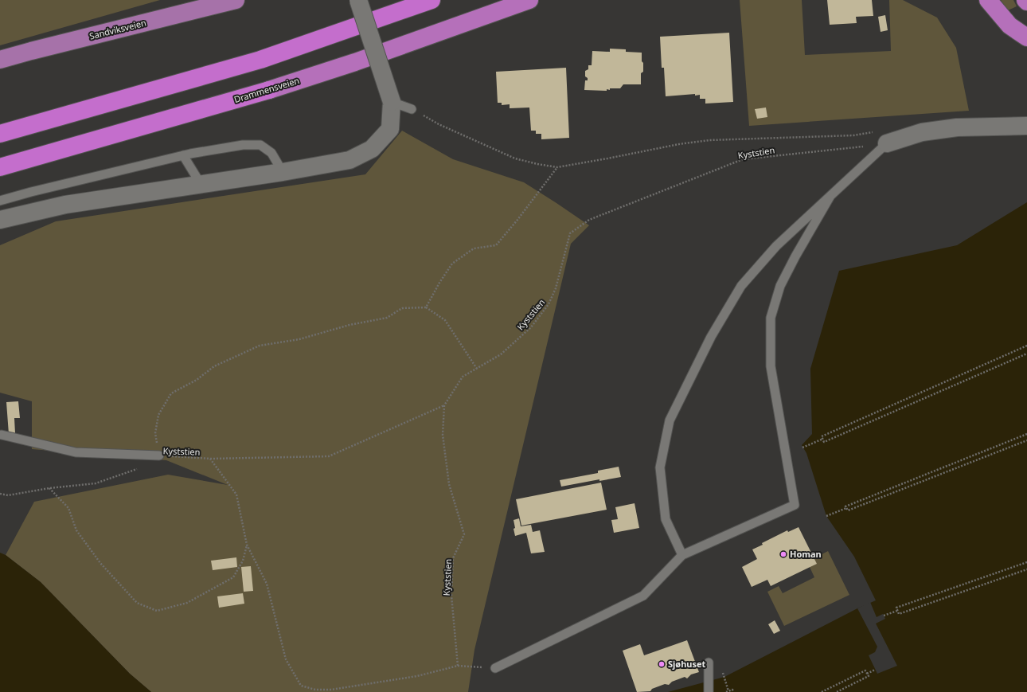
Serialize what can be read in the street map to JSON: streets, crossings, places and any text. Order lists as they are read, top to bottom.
{
  "streets": {
    "highway": ["Drammensveien"],
    "main road": ["Sandviksveien"],
    "path": ["Kyststien"]
  },
  "places": ["Homan", "Sjøhuset"]
}
